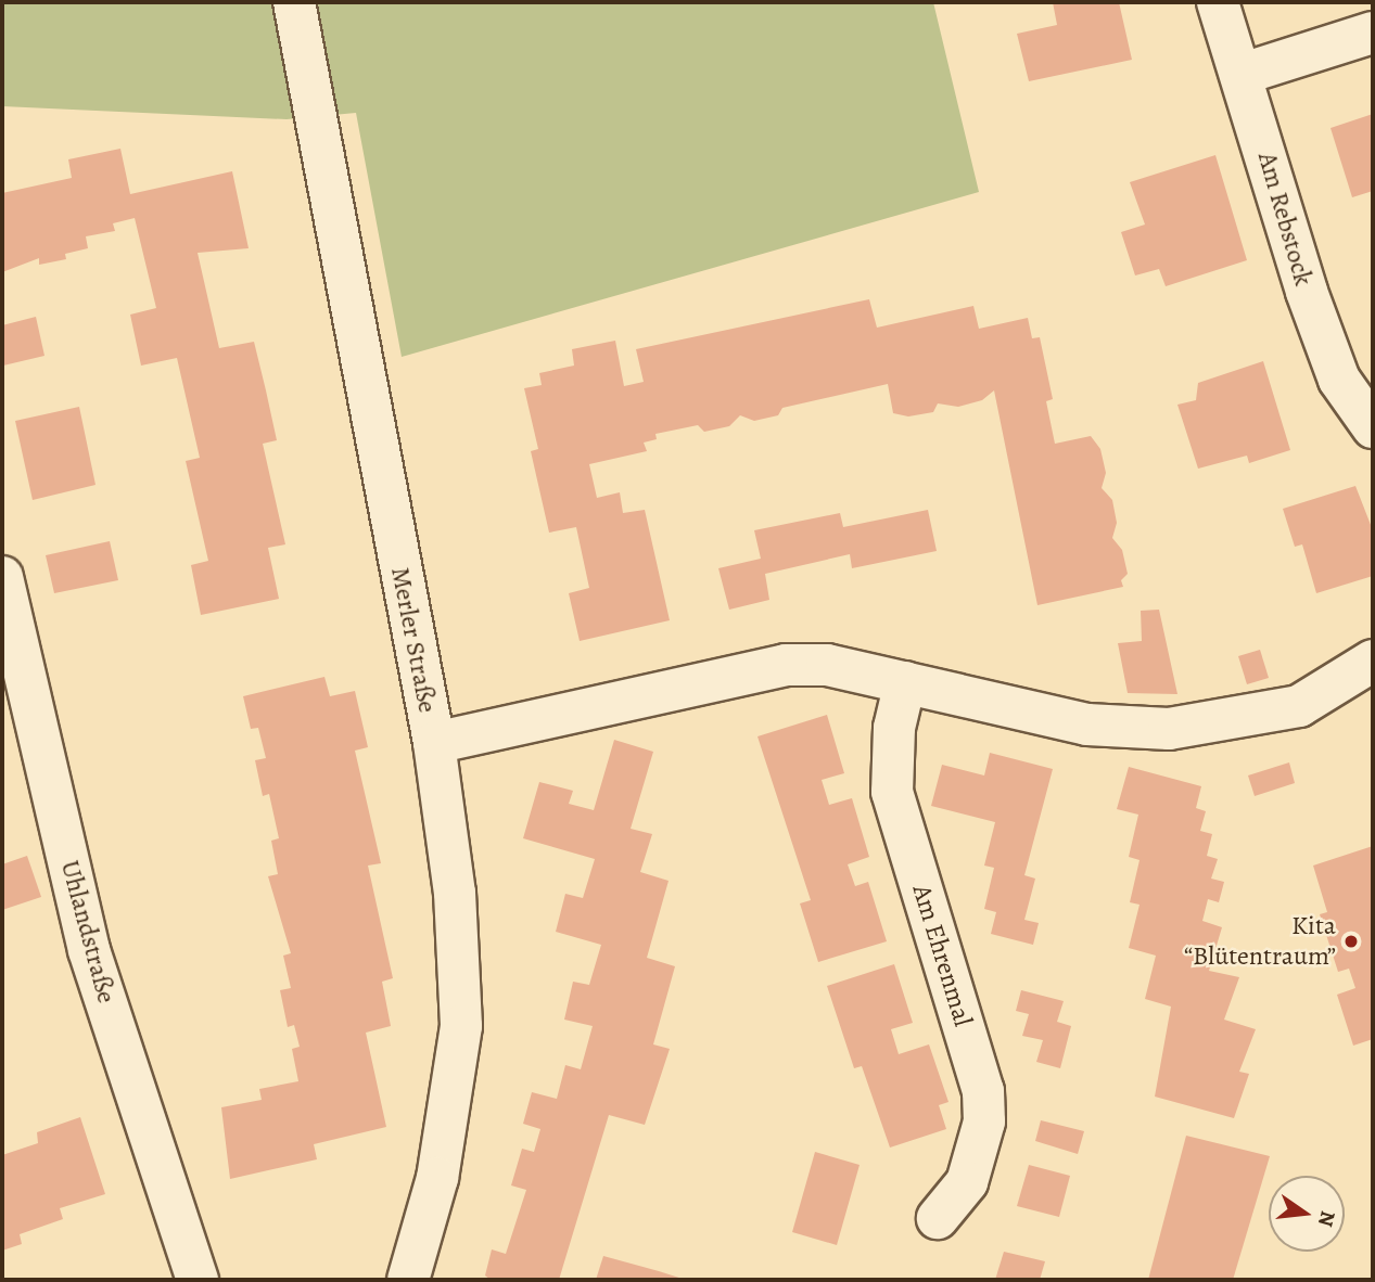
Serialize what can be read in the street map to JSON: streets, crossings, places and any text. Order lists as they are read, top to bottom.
{
  "streets": {
    "street": [
      "Am Rebstock",
      "Merler Straße",
      "Uhlandstraße",
      "Am Ehrenmal"
    ]
  },
  "places": ["Kita “Blütentraum”"],
  "north": "right"
}
